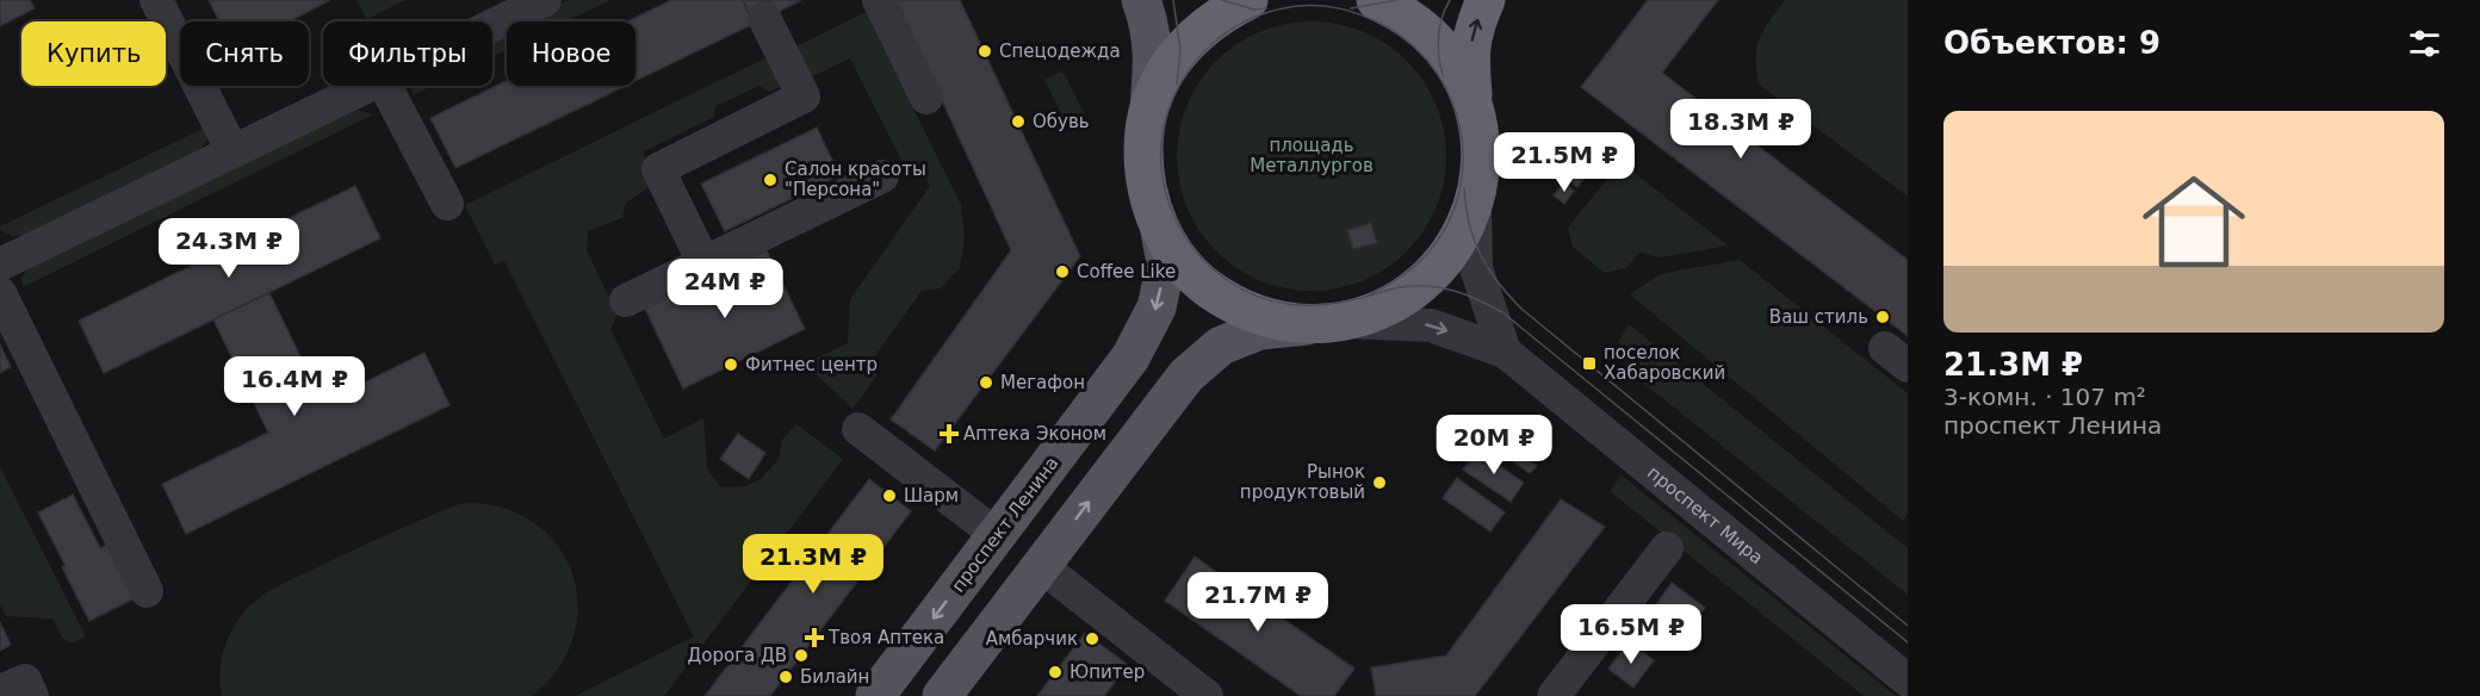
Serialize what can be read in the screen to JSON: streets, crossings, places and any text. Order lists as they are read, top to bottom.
{
  "streets": {
    "main road": ["проспект Ленина"],
    "street": ["проспект Мира"]
  },
  "parks": ["площадь Металлургов"],
  "places": {
    "other": [
      "Спецодежда",
      "Обувь",
      "Салон красоты \"Персона\"",
      "Coffee Like",
      "Ваш стиль",
      "Фитнес центр",
      "Мегафон",
      "Рынок продуктовый",
      "Шарм",
      "Амбарчик",
      "Дорога ДВ",
      "Юпитер",
      "Билайн"
    ],
    "transit": ["поселок Хабаровский"],
    "health": ["Аптека Эконом", "Твоя Аптека"]
  },
  "page": {
    "heading": "Объектов: 9",
    "chip": [
      "Купить",
      "Снять",
      "Фильтры",
      "Новое"
    ],
    "list": [
      {
        "name": "21.3M ₽",
        "note": "3-комн. · 107 m² · проспект Ленина"
      }
    ],
    "price": [
      "18.3M ₽",
      "21.5M ₽",
      "24.3M ₽",
      "24M ₽",
      "16.4M ₽",
      "20M ₽",
      "21.3M ₽",
      "21.7M ₽",
      "16.5M ₽"
    ]
  }
}
